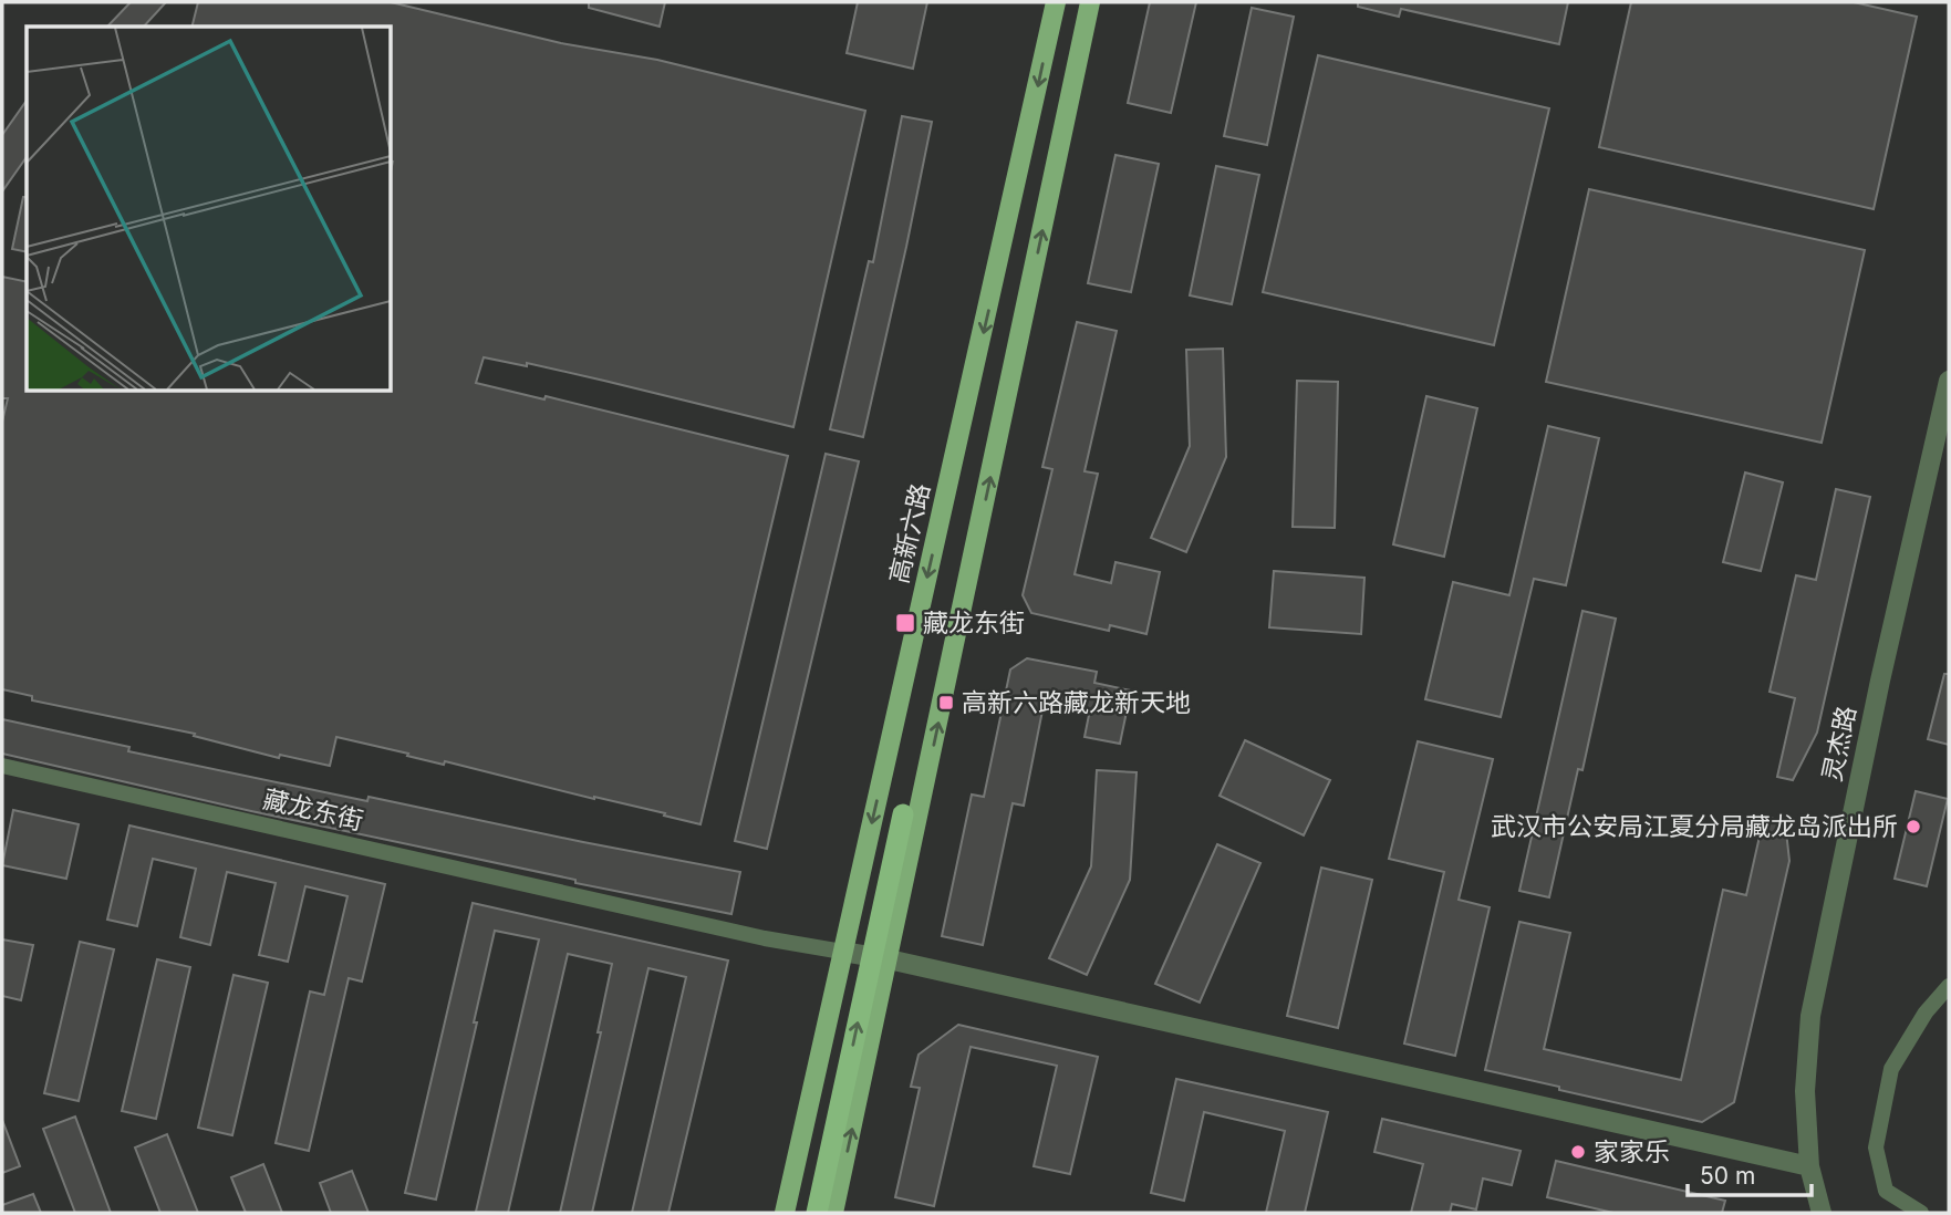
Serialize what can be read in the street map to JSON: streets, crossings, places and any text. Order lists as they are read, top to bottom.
{
  "streets": {
    "main road": ["高新六路"],
    "street": ["灵杰路", "藏龙东街"]
  },
  "crossings": [
    ["高新六路", "藏龙东街"]
  ],
  "places": {
    "transit": ["藏龙东街", "高新六路藏龙新天地"],
    "other": ["武汉市公安局江夏分局藏龙岛派出所", "家家乐"]
  },
  "scale_bar": "50 m"
}
